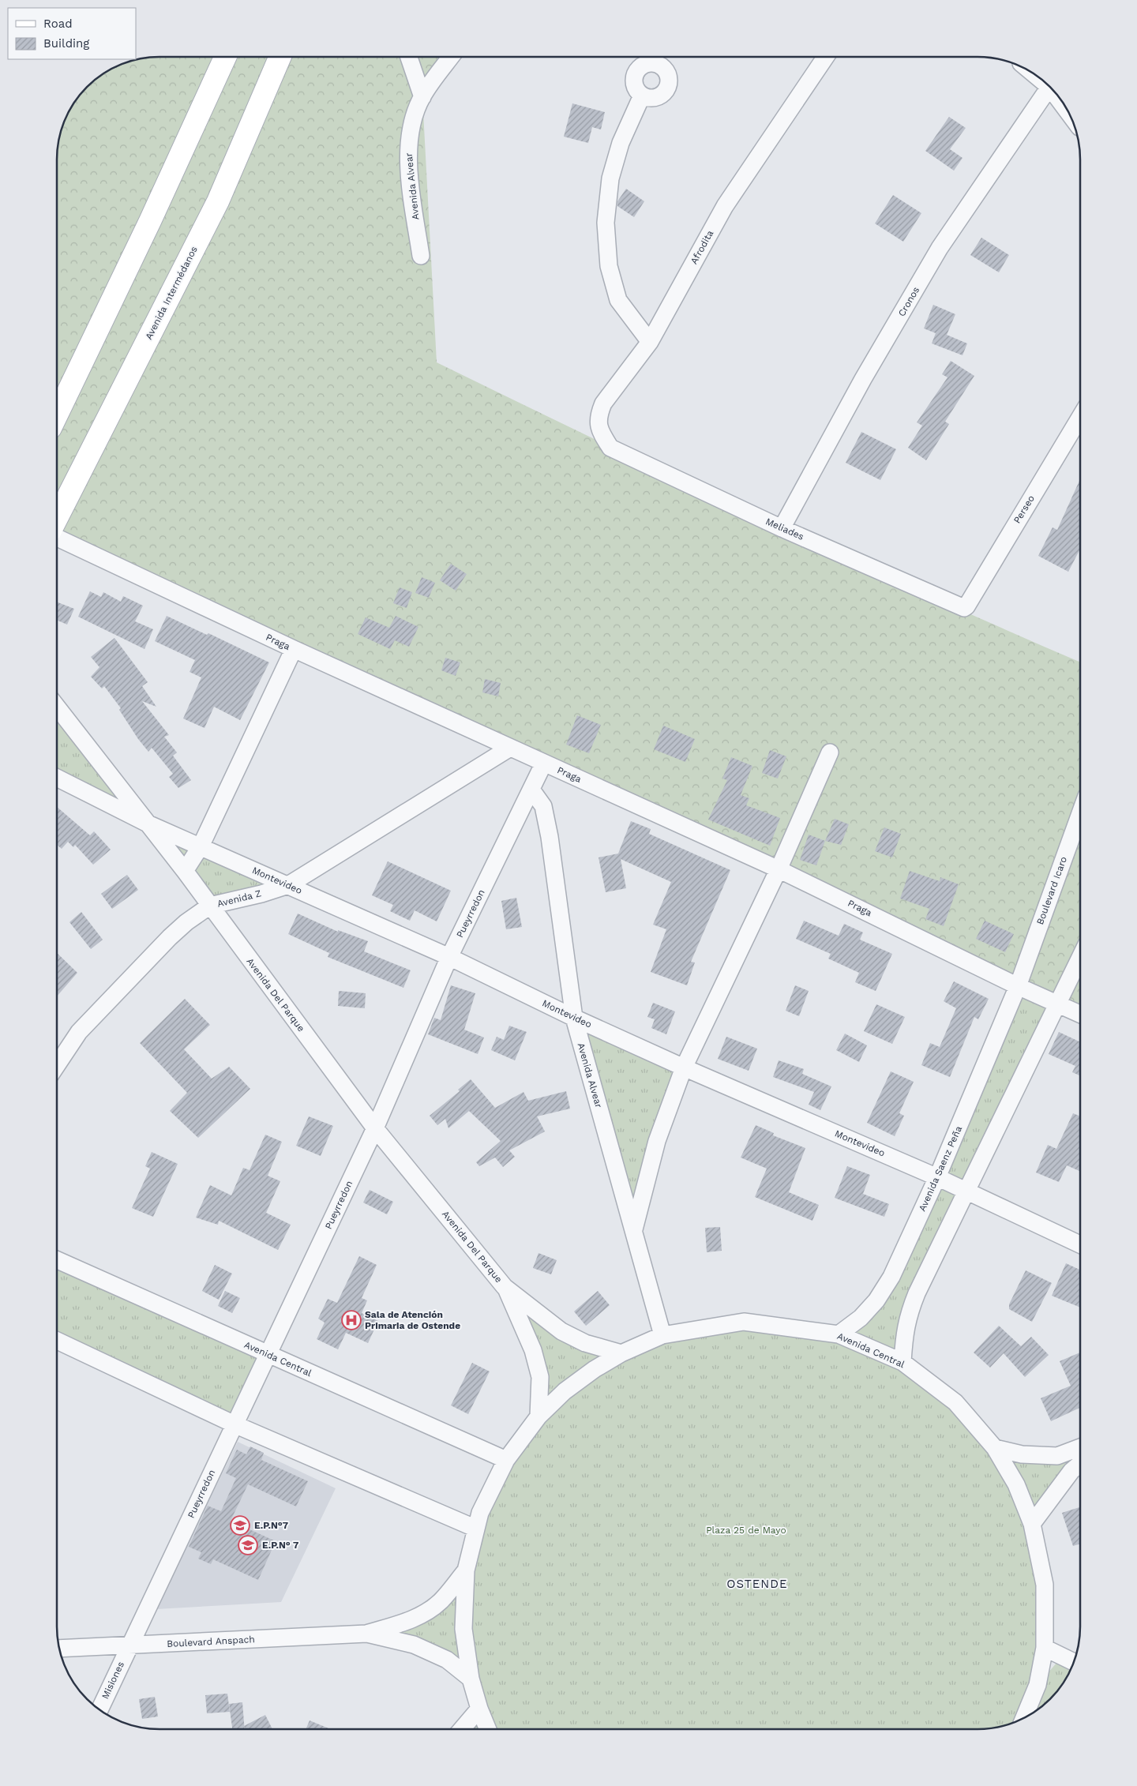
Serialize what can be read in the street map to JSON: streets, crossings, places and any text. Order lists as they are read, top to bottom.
{
  "streets": {
    "main road": ["Avenida Intermédanos"],
    "street": [
      "Avenida Alvear",
      "Afrodita",
      "Cronos",
      "Perseo",
      "Meliades",
      "Praga",
      "Montevideo",
      "Boulevard Icaro",
      "Avenida Z",
      "Pueyrredon",
      "Avenida Del Parque",
      "Avenida Saenz Peña",
      "Avenida Central",
      "Boulevard Anspach",
      "Misiones"
    ]
  },
  "crossings": [
    ["Avenida Alvear", "Montevideo"],
    ["Avenida Alvear", "Pueyrredon"],
    ["Avenida Alvear", "Avenida Central"],
    ["Afrodita", "Meliades"],
    ["Cronos", "Meliades"],
    ["Perseo", "Meliades"],
    ["Praga", "Boulevard Icaro"],
    ["Praga", "Avenida Z"],
    ["Praga", "Pueyrredon"],
    ["Praga", "Avenida Saenz Peña"],
    ["Montevideo", "Avenida Z"],
    ["Montevideo", "Pueyrredon"],
    ["Montevideo", "Avenida Del Parque"],
    ["Montevideo", "Avenida Saenz Peña"],
    ["Boulevard Icaro", "Avenida Saenz Peña"],
    ["Avenida Z", "Avenida Del Parque"],
    ["Pueyrredon", "Avenida Del Parque"],
    ["Pueyrredon", "Avenida Central"],
    ["Pueyrredon", "Boulevard Anspach"],
    ["Pueyrredon", "Misiones"],
    ["Avenida Del Parque", "Avenida Central"],
    ["Avenida Saenz Peña", "Avenida Central"],
    ["Avenida Central", "Boulevard Anspach"],
    ["Boulevard Anspach", "Misiones"]
  ],
  "districts": ["OSTENDE"],
  "parks": ["Plaza 25 de Mayo"],
  "places": {
    "hospital": ["Sala de Atención Primaria de Ostende"],
    "school or university": ["E.P.N°7", "E.P.N° 7"]
  },
  "legend": ["Road", "Building"]
}
